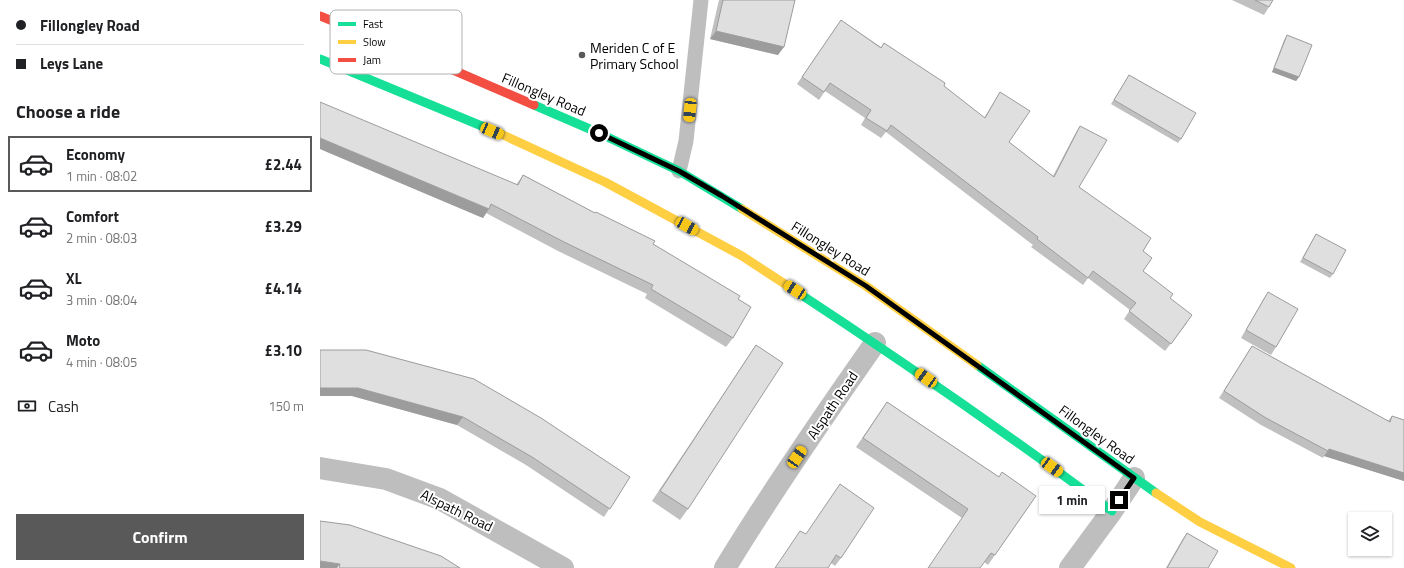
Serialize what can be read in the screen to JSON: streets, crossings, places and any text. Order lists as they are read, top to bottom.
{
  "streets": {
    "main road": ["Fillongley Road"],
    "street": ["Alspath Road"]
  },
  "places": ["Meriden C of E Primary School"],
  "legend": ["Fast", "Slow", "Jam"],
  "page": {
    "banner": ["Fillongley Road", "Leys Lane"],
    "heading": "Choose a ride",
    "list": [
      {
        "name": "Economy",
        "note": "1 min · 08:02",
        "value": "£2.44"
      },
      {
        "name": "Comfort",
        "note": "2 min · 08:03",
        "value": "£3.29"
      },
      {
        "name": "XL",
        "note": "3 min · 08:04",
        "value": "£4.14"
      },
      {
        "name": "Moto",
        "note": "4 min · 08:05",
        "value": "£3.10"
      }
    ],
    "pay": ["Cash", "150 m"],
    "bubble": "1 min",
    "buttons": "Confirm"
  }
}
